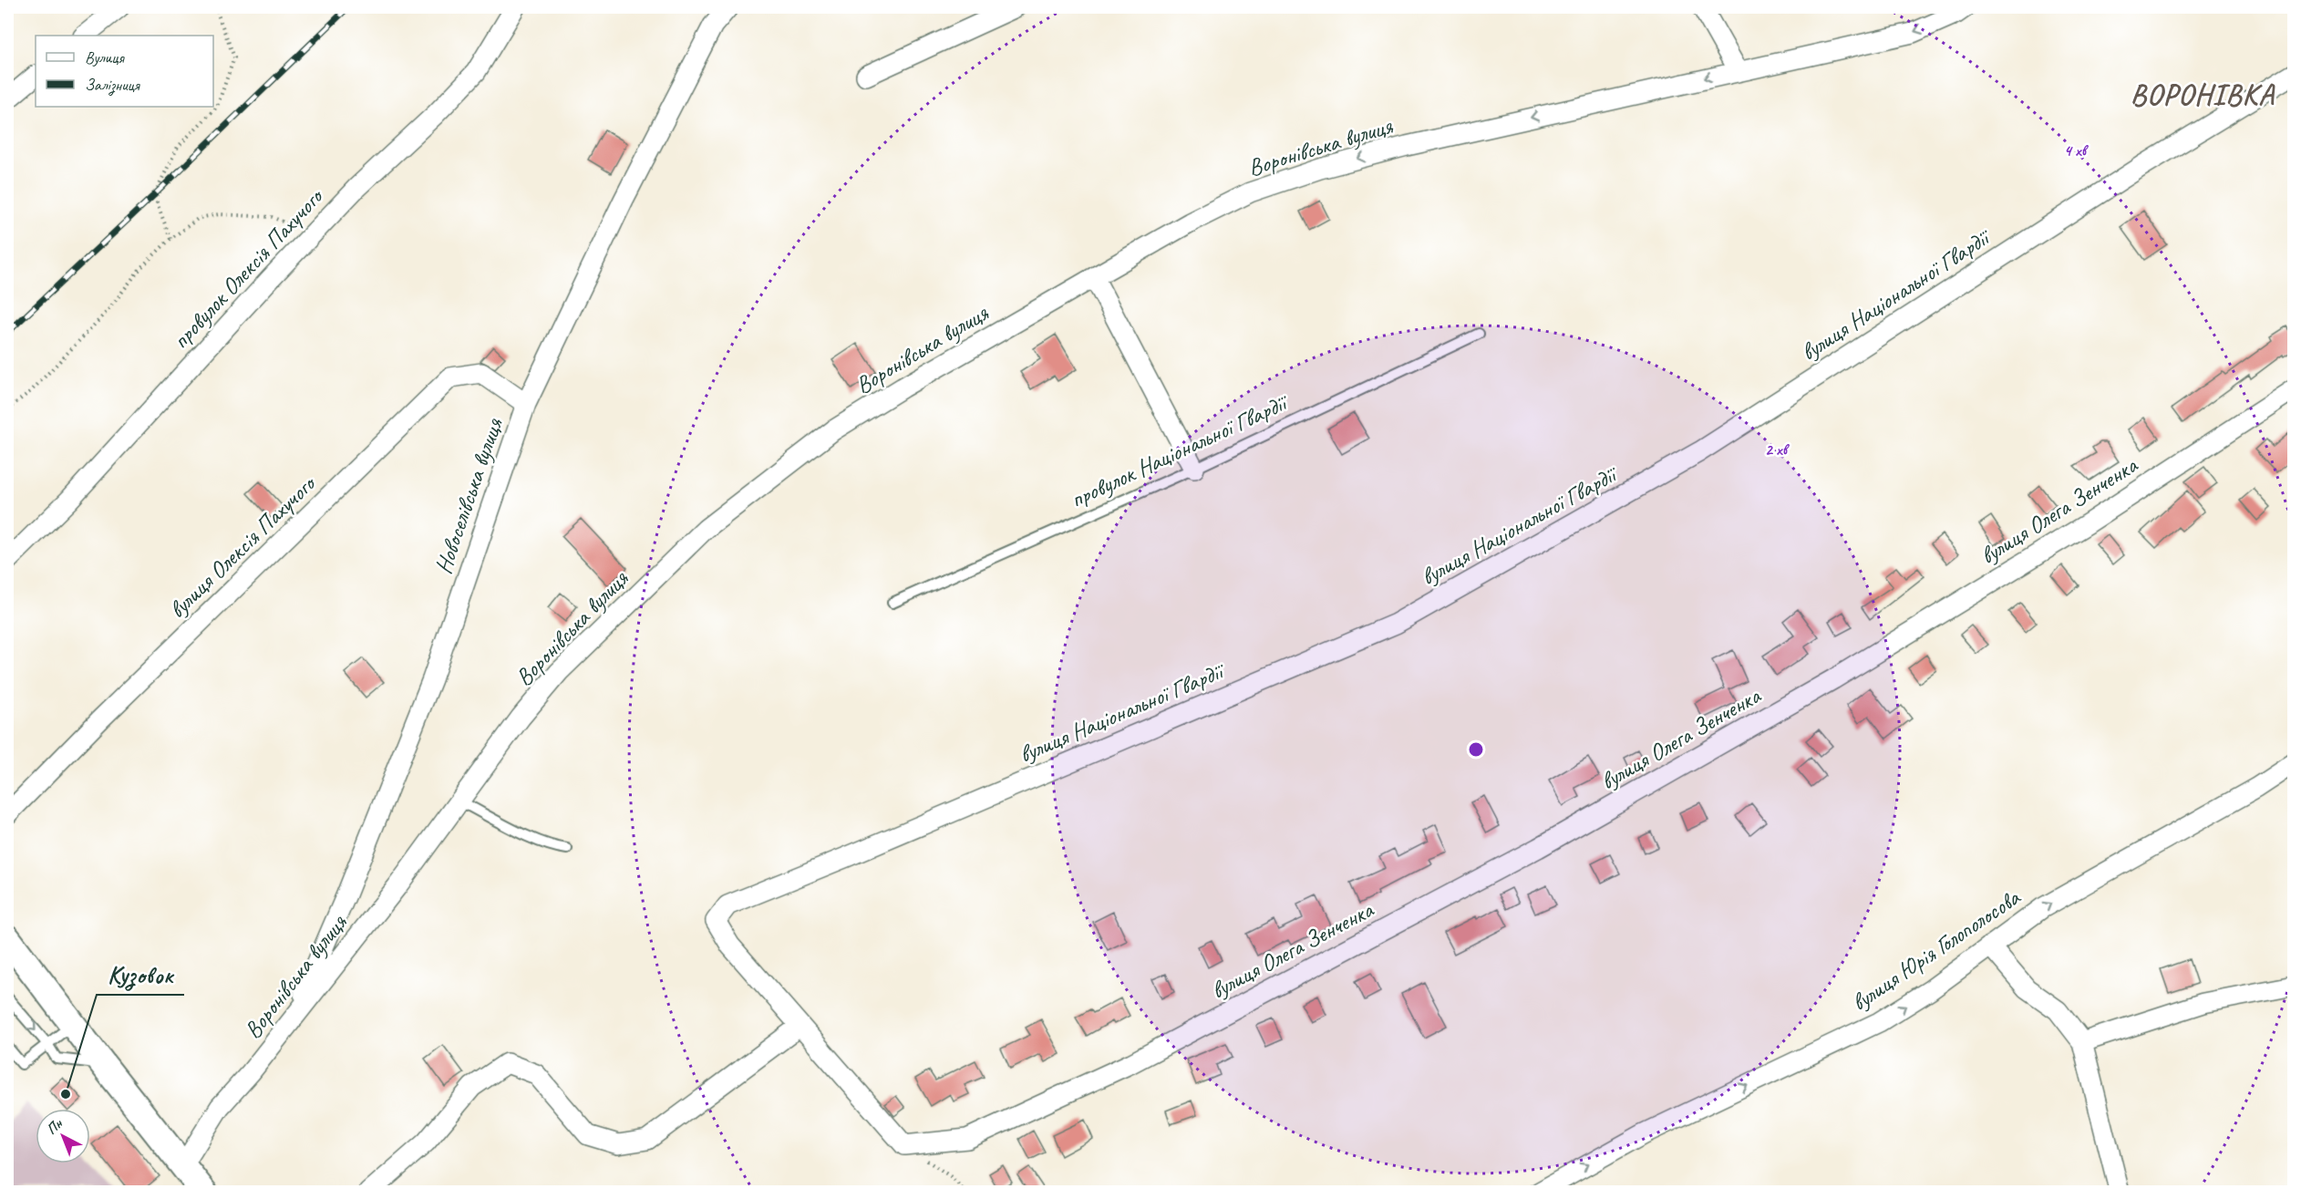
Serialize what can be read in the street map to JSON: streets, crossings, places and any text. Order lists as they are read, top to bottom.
{
  "streets": {
    "street": [
      "Воронівська вулиця",
      "провулок Олексія Пахучого",
      "вулиця Національної Гвардії",
      "Новоселівська вулиця",
      "вулиця Олега Зенченка",
      "вулиця Олексія Пахучого",
      "вулиця Юрія Голополосова"
    ],
    "lane": ["провулок Національної Гвардії"]
  },
  "crossings": [
    ["Воронівська вулиця", "Новоселівська вулиця"],
    ["Новоселівська вулиця", "вулиця Олексія Пахучого"]
  ],
  "one_way": ["Воронівська вулиця", "вулиця Юрія Голополосова"],
  "districts": ["ВОРОНІВКА"],
  "places": ["Кузовок"],
  "legend": ["Вулиця", "Залізниця"],
  "north": "top left",
  "rings": ["4 хв", "2 хв"]
}
